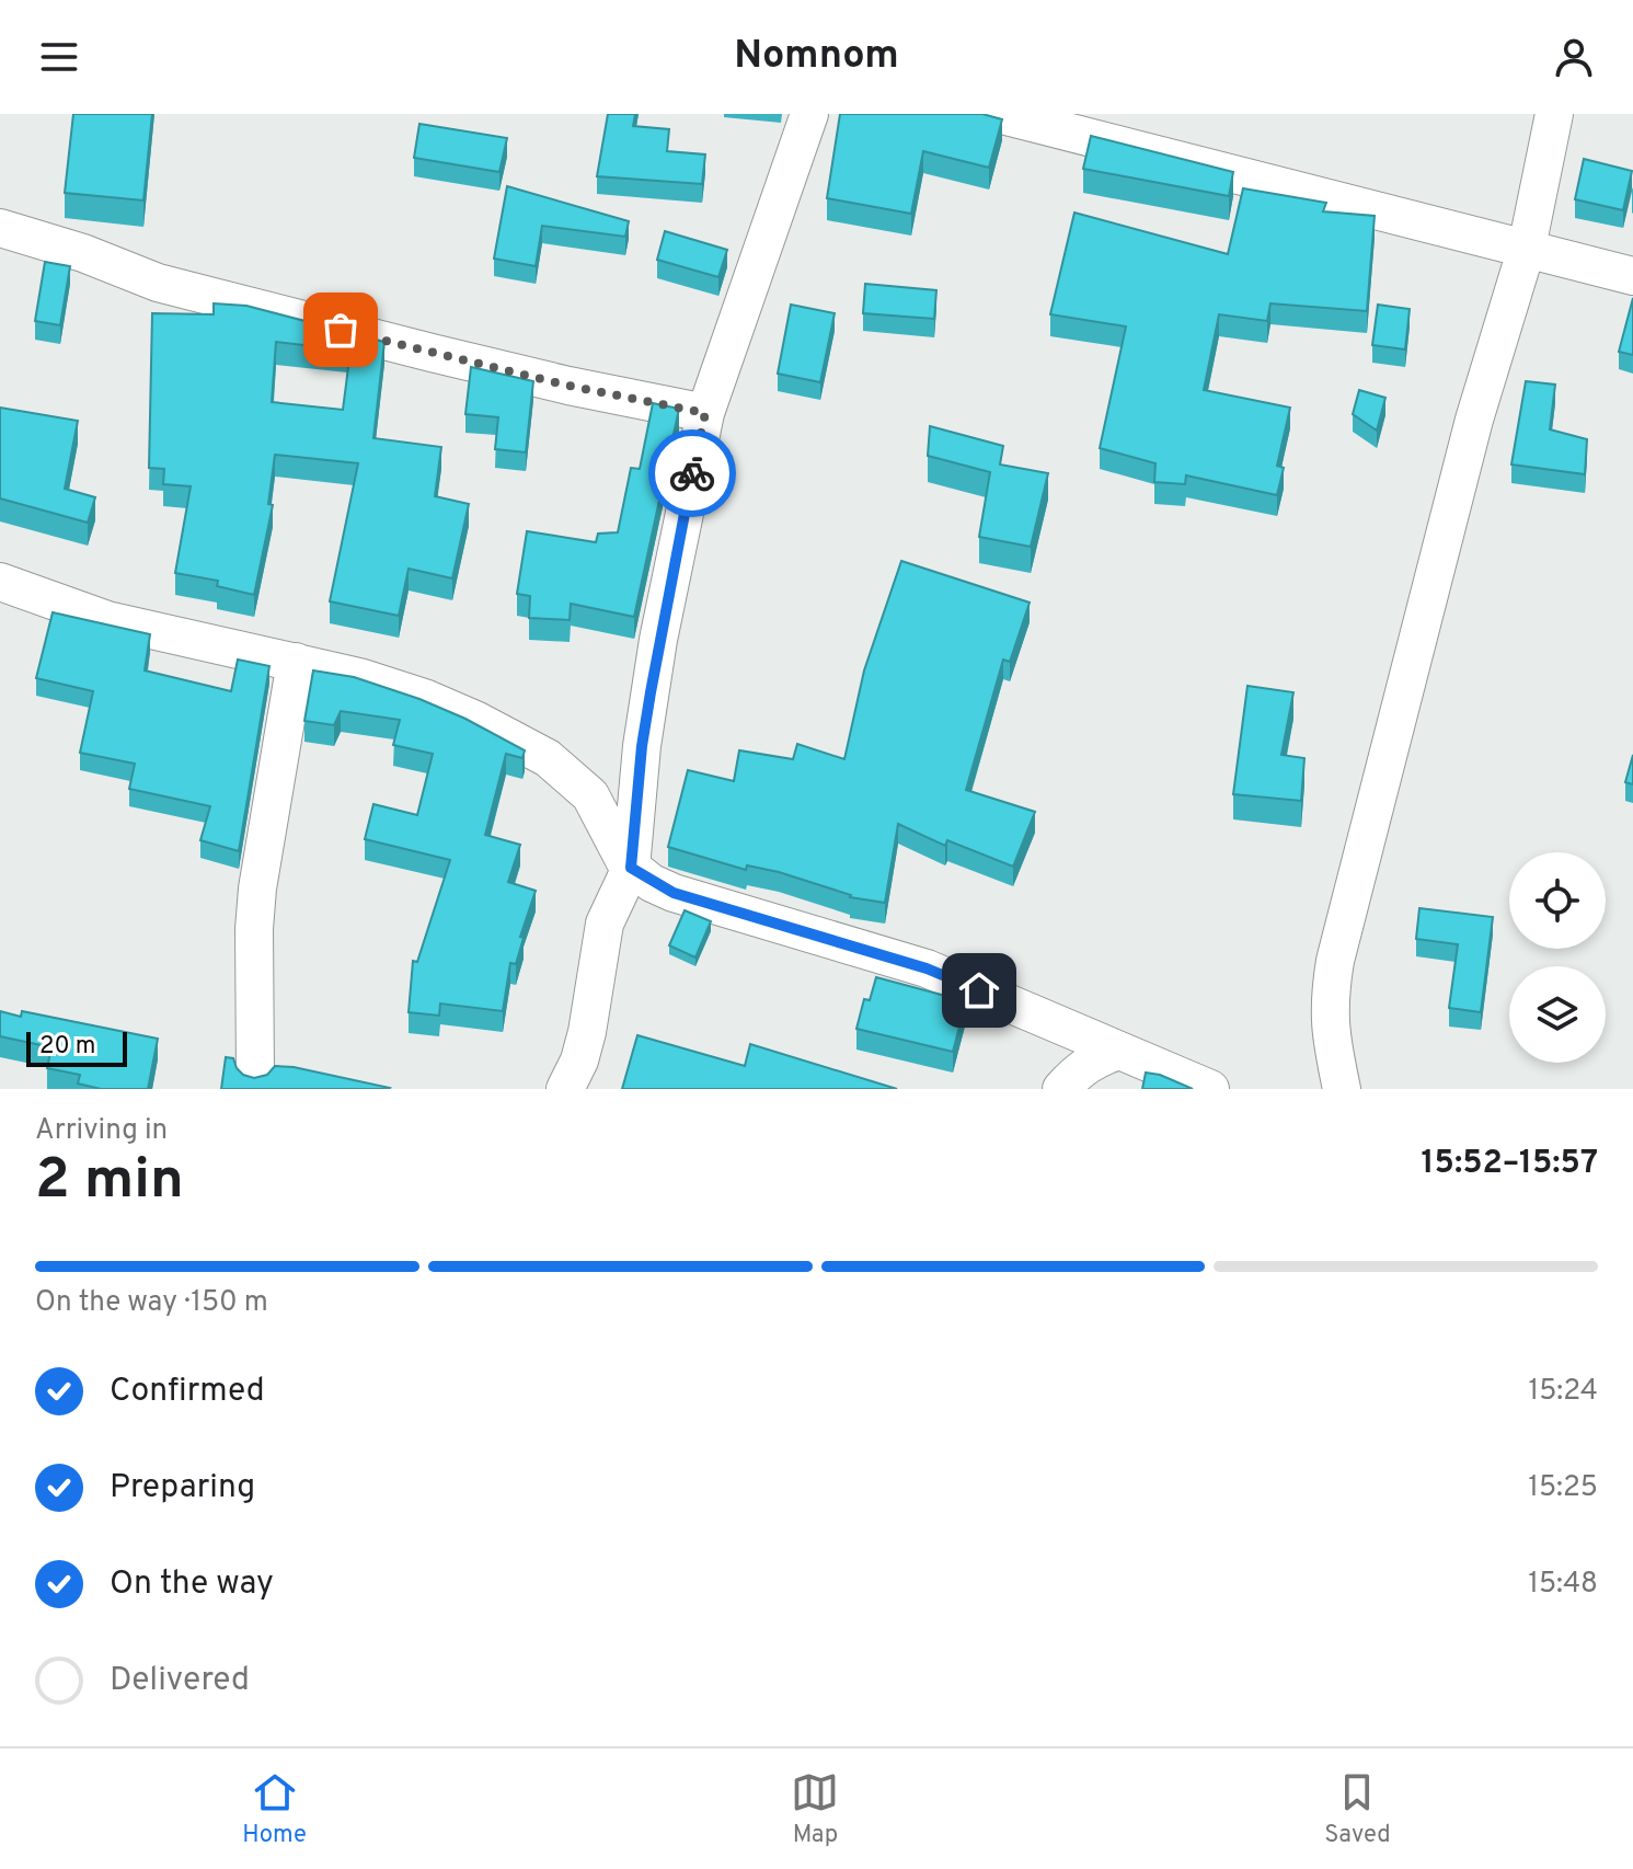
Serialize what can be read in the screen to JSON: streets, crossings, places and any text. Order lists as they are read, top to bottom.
{
  "scale_bar": "20 m",
  "page": {
    "header": "Nomnom",
    "scale": "20 m",
    "heading": ["2 min", "Arriving in", "15:52–15:57"],
    "bar": "On the way · 150 m",
    "list": [
      ["Confirmed", "15:24"],
      ["Preparing", "15:25"],
      ["On the way", "15:48"],
      "Delivered"
    ],
    "tabs": ["Home", "Map", "Saved"]
  }
}
